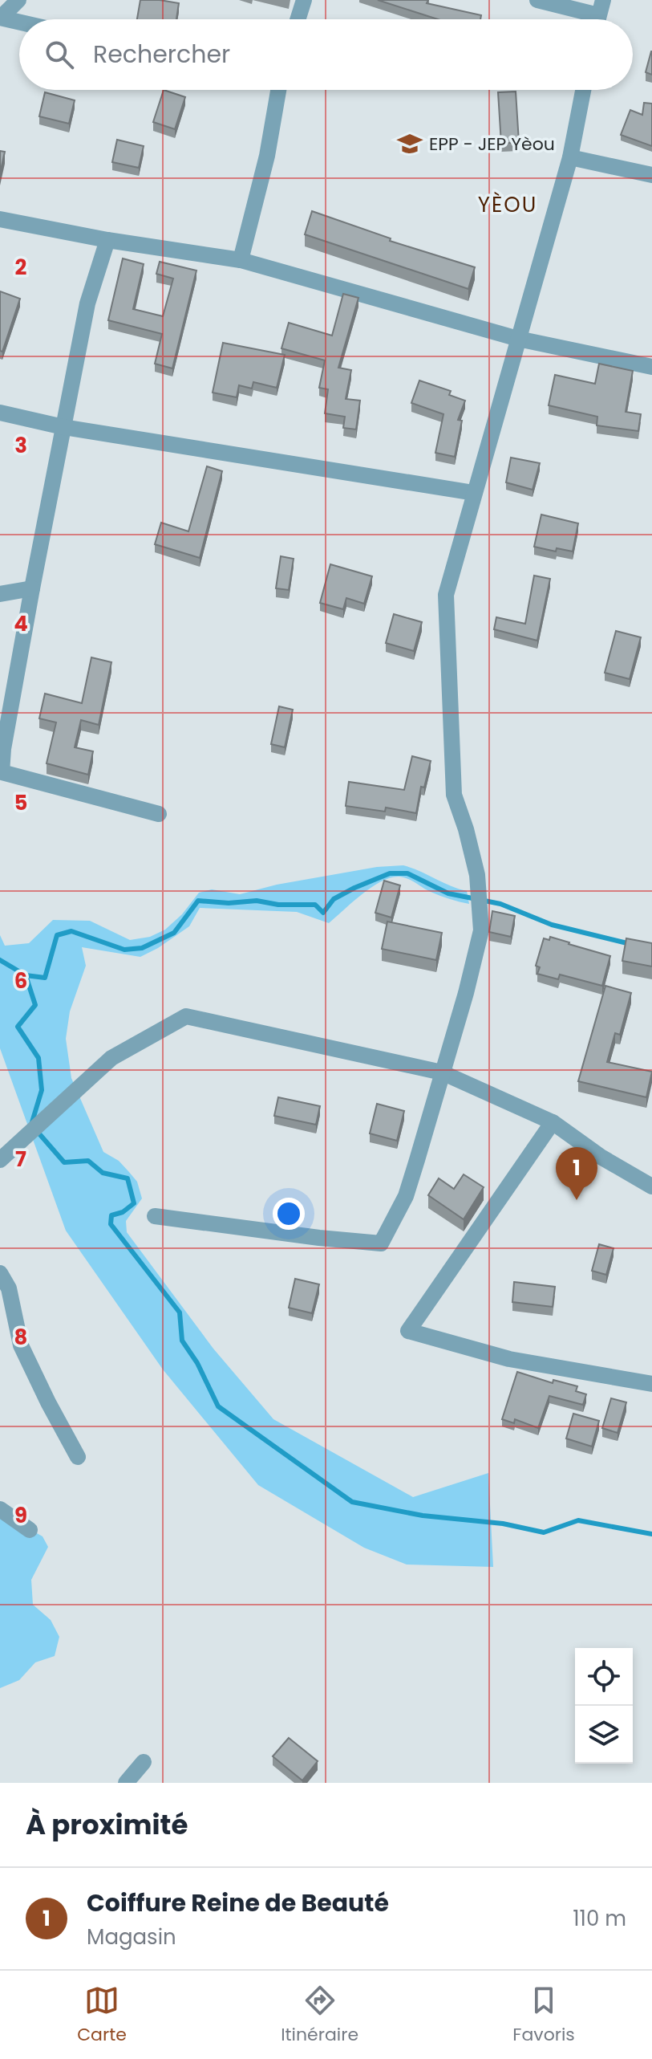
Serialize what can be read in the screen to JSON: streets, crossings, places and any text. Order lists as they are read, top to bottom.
{
  "districts": ["YÈOU"],
  "places": {
    "school or university": ["EPP - JEP Yèou"]
  },
  "page": {
    "search": "Rechercher",
    "pins": "1",
    "heading": "À proximité",
    "list": [
      {
        "mark": "1",
        "name": "Coiffure Reine de Beauté",
        "note": "Magasin",
        "value": "110 m"
      }
    ],
    "nav": ["Carte", "Itinéraire", "Favoris"]
  },
  "grid": {
    "rows": [
      "2",
      "3",
      "4",
      "5",
      "6",
      "7",
      "8",
      "9"
    ]
  }
}
